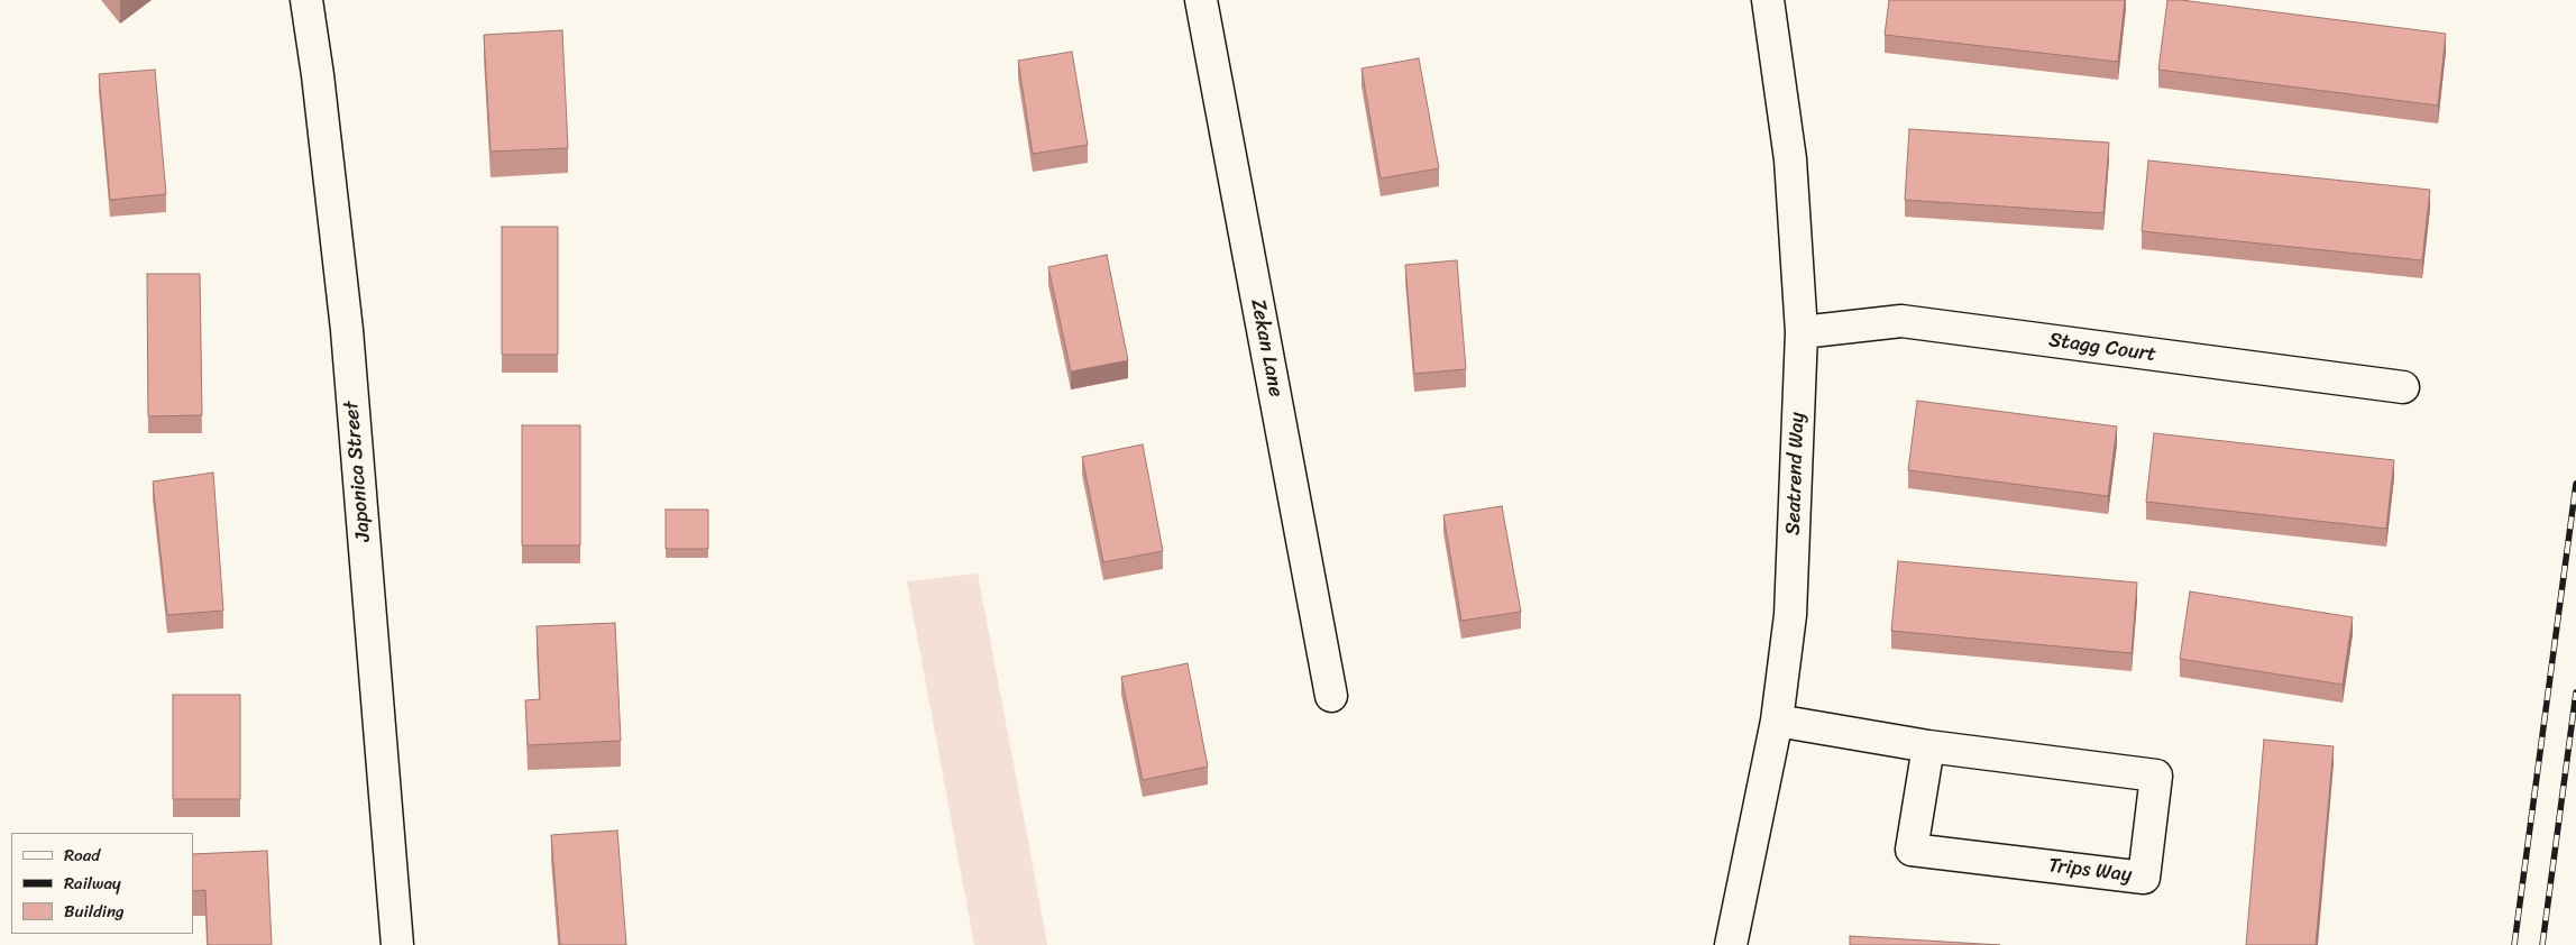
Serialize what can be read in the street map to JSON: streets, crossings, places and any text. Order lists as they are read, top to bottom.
{
  "streets": {
    "street": [
      "Zekan Lane",
      "Stagg Court",
      "Japonica Street",
      "Seatrend Way",
      "Trips Way"
    ]
  },
  "crossings": [
    ["Stagg Court", "Seatrend Way"],
    ["Seatrend Way", "Trips Way"]
  ],
  "legend": ["Road", "Railway", "Building"]
}
